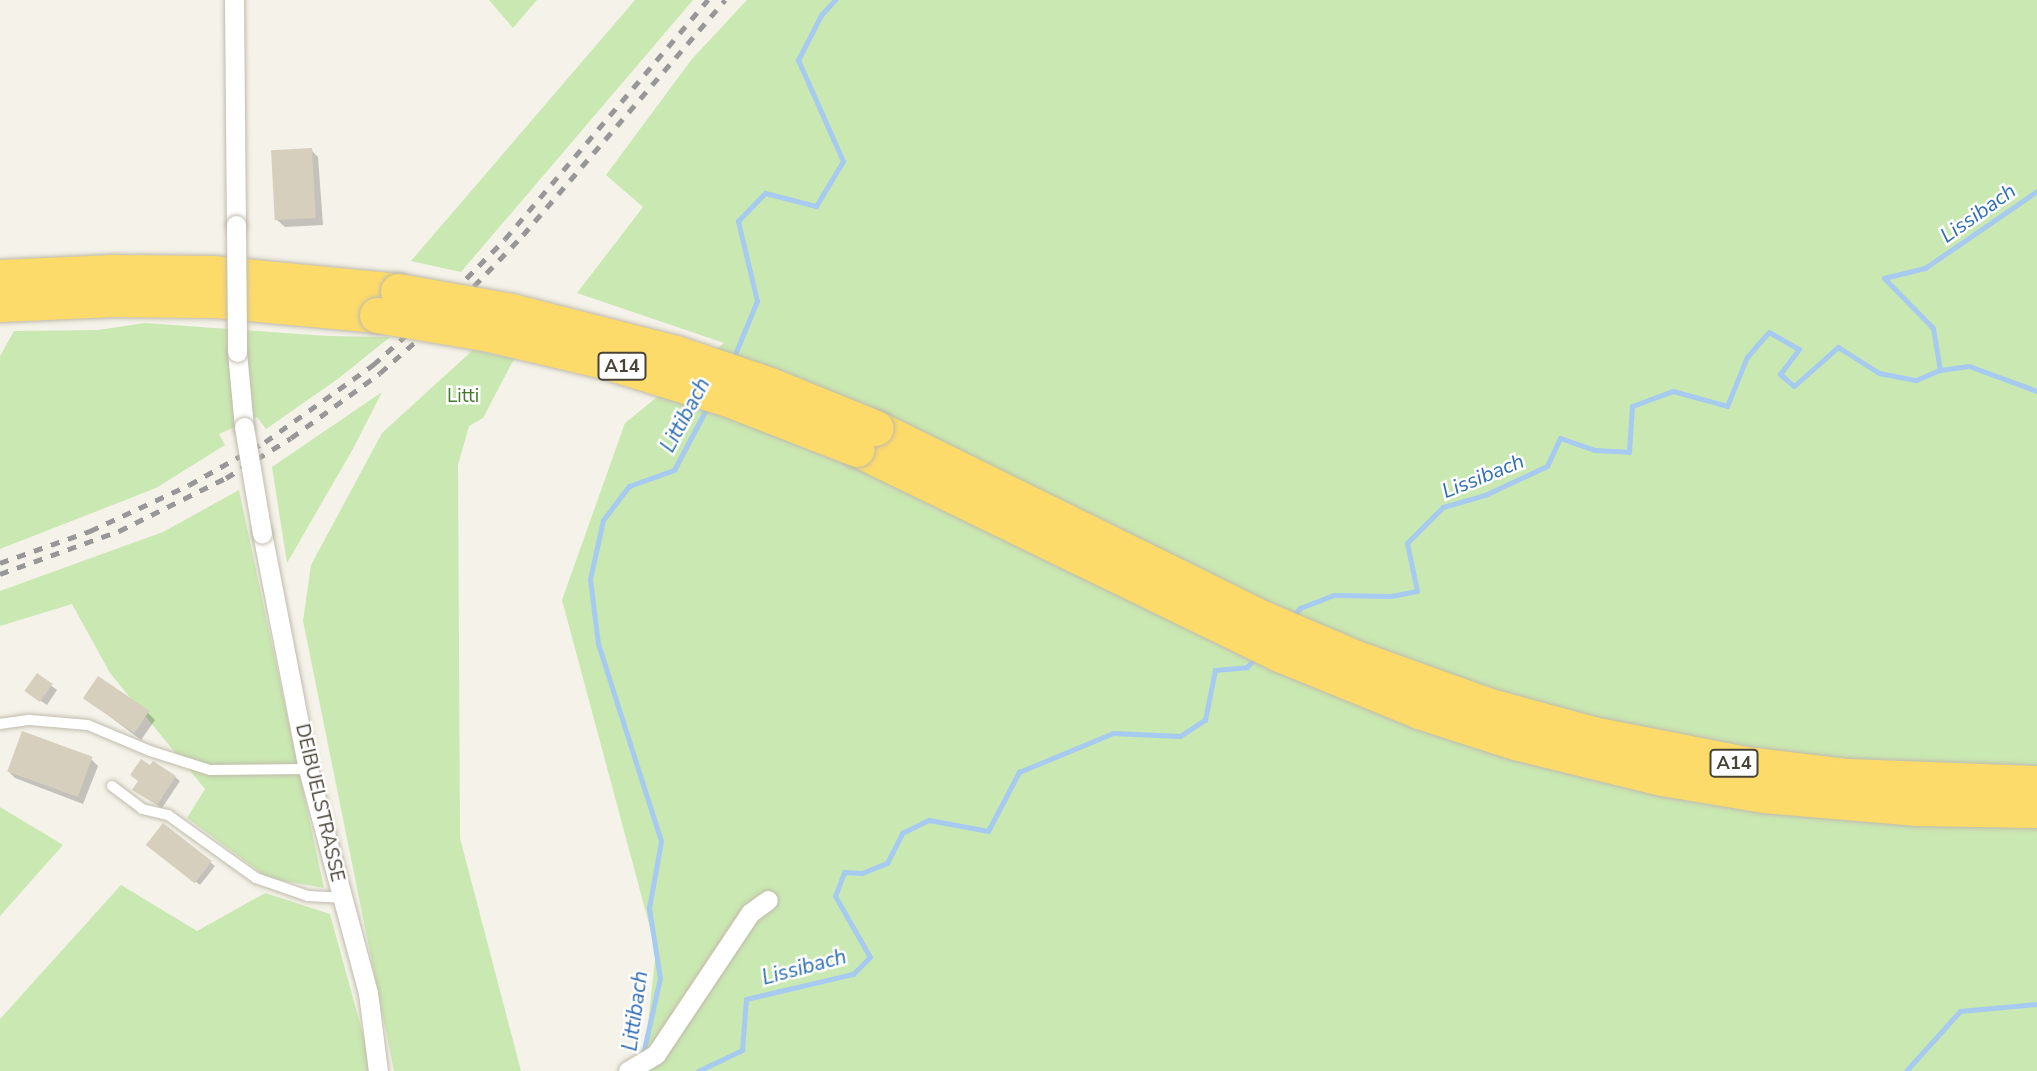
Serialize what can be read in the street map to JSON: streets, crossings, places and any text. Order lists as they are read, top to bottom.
{
  "streets": {
    "highway": ["A14"],
    "street": ["DEIBUELSTRASSE"]
  },
  "water": ["Lissibach", "Littibach"],
  "parks": ["Litti"]
}
